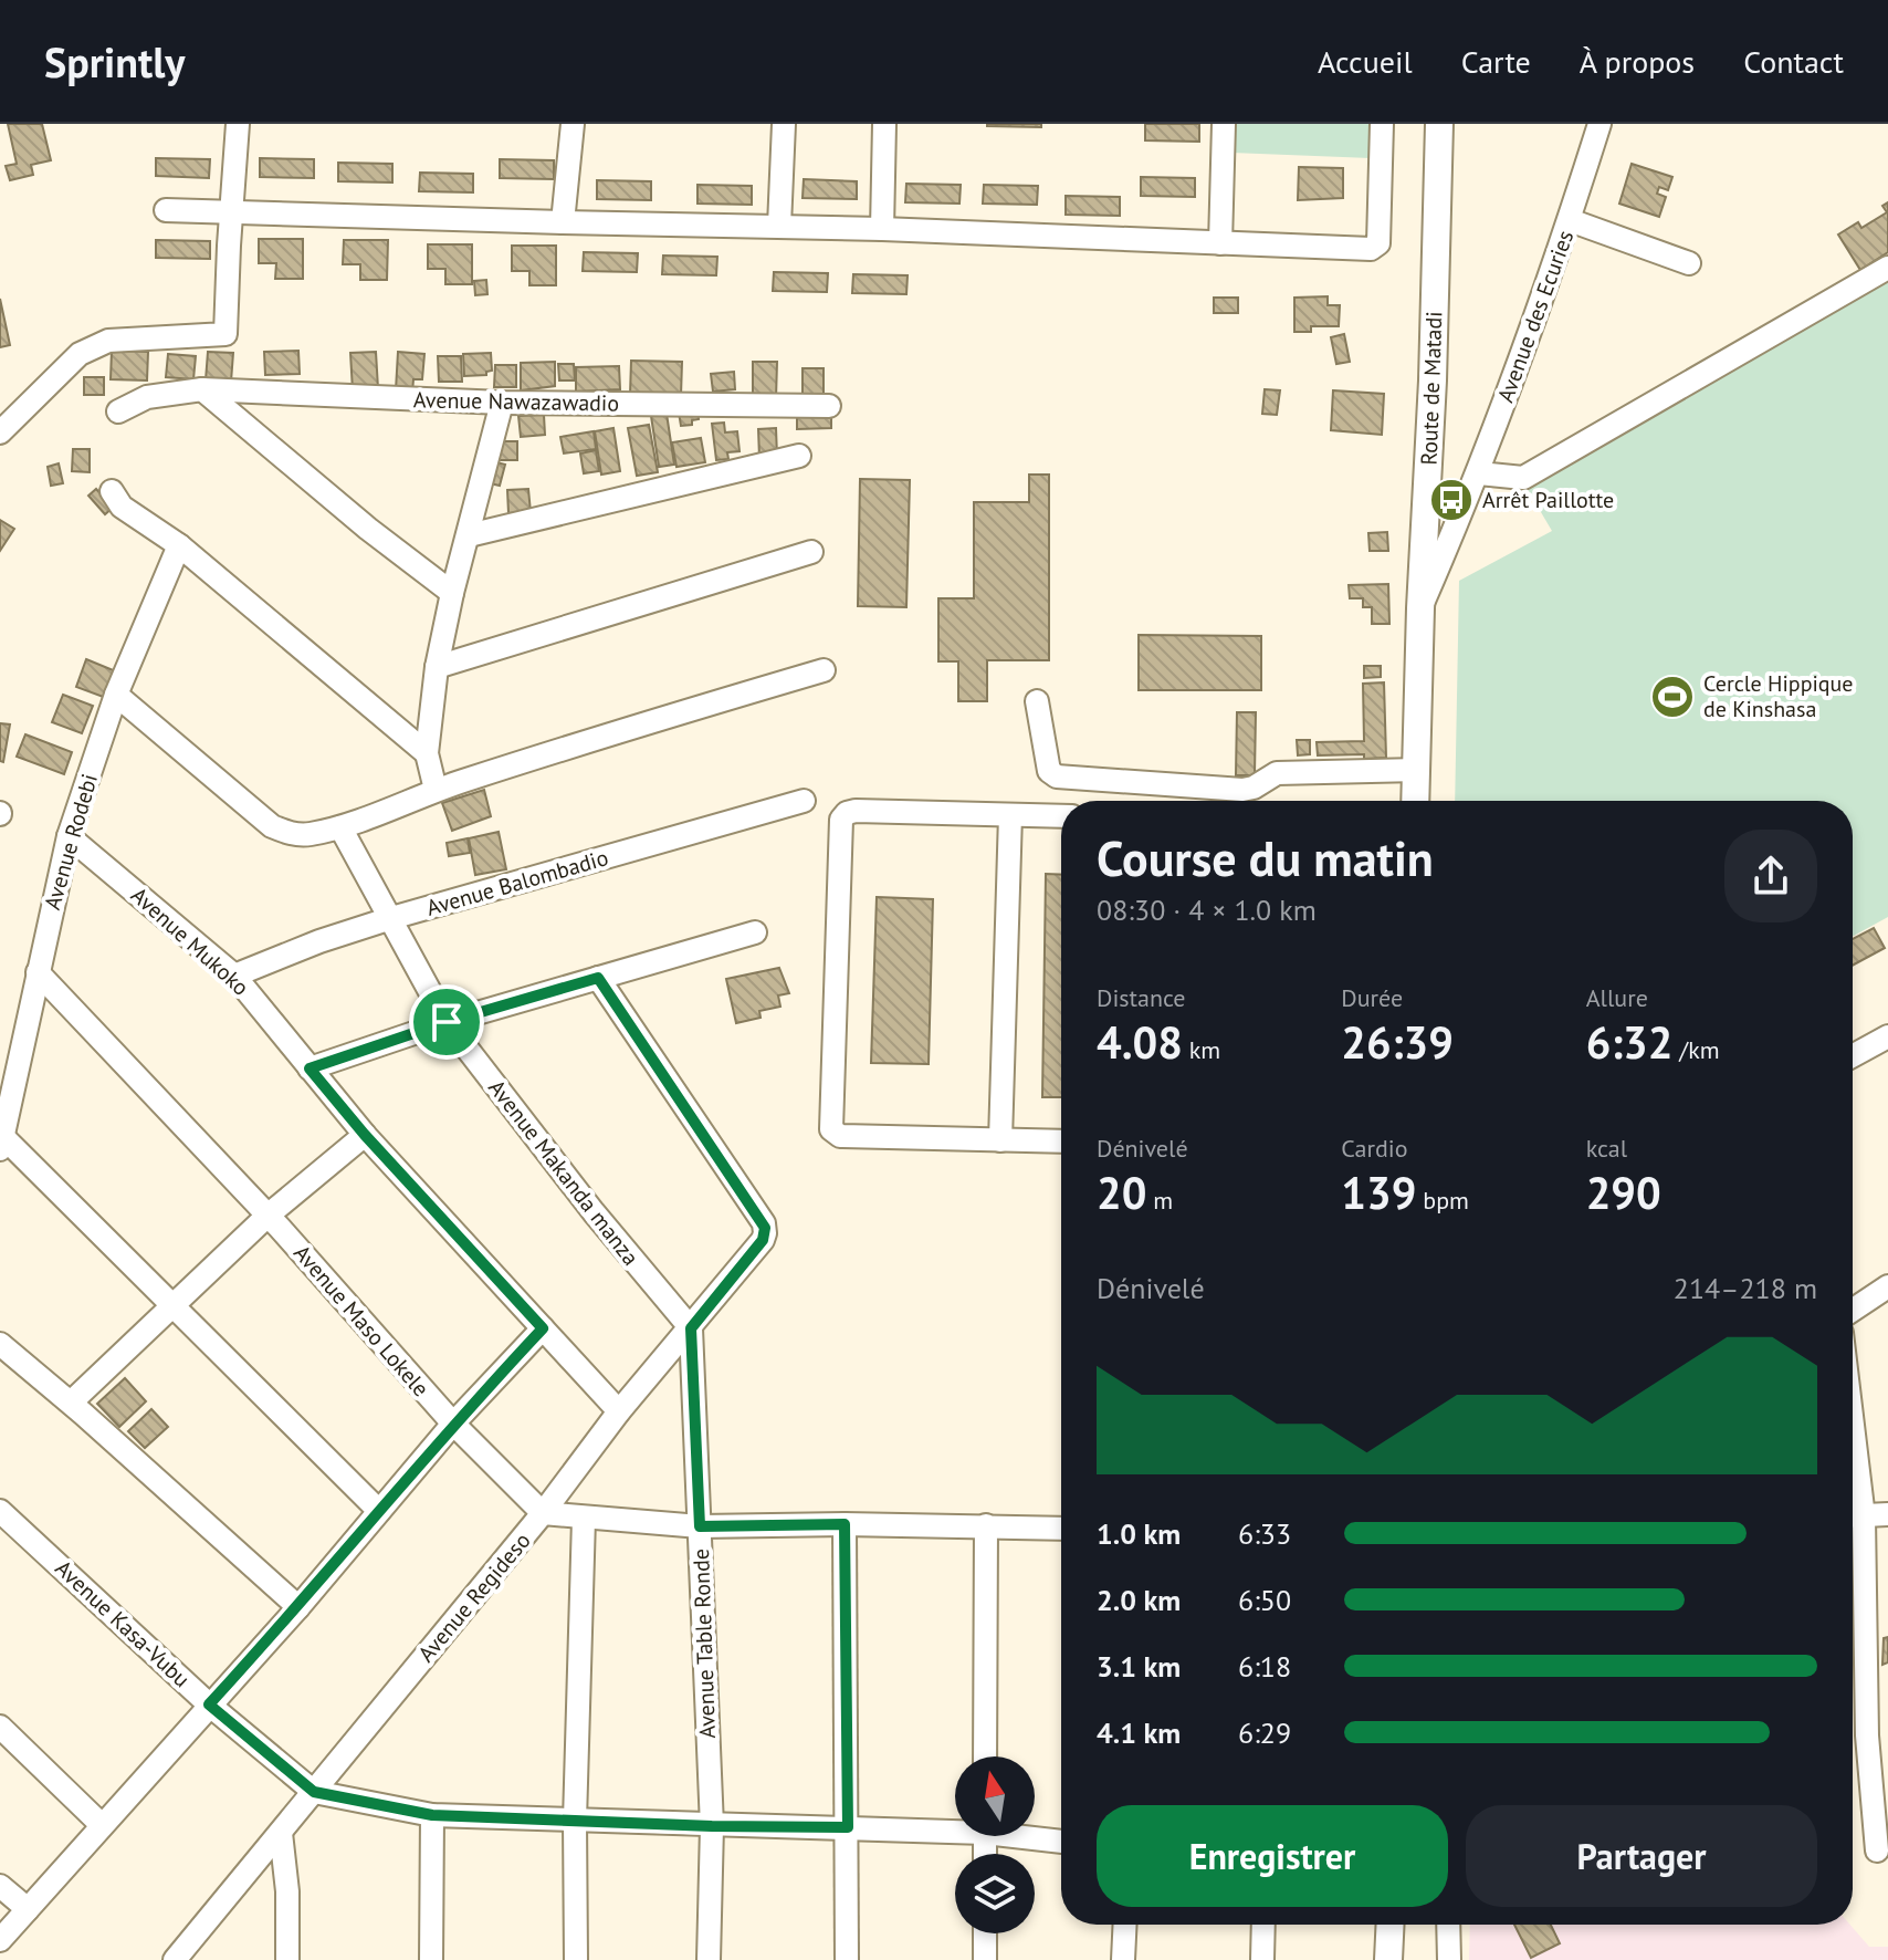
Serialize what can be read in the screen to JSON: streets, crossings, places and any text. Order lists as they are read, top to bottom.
{
  "streets": {
    "main road": ["Route de Matadi"],
    "street": [
      "Avenue des Ecuries",
      "Avenue Nawazawadio",
      "Avenue Rodebi",
      "Avenue Balombadio",
      "Avenue Mukoko",
      "Avenue Makanda manza",
      "Avenue Maso Lokele",
      "Avenue Regideso",
      "Avenue Kasa-Vubu",
      "Avenue Table Ronde"
    ]
  },
  "crossings": [
    ["Avenue des Ecuries", "Route de Matadi"],
    ["Avenue Rodebi", "Avenue Mukoko"],
    ["Avenue Rodebi", "Avenue Maso Lokele"],
    ["Avenue Balombadio", "Avenue Mukoko"],
    ["Avenue Balombadio", "Avenue Makanda manza"],
    ["Avenue Mukoko", "Avenue Regideso"],
    ["Avenue Makanda manza", "Avenue Regideso"],
    ["Avenue Makanda manza", "Avenue Table Ronde"],
    ["Avenue Maso Lokele", "Avenue Regideso"],
    ["Avenue Regideso", "Avenue Kasa-Vubu"],
    ["Avenue Regideso", "Avenue Table Ronde"],
    ["Avenue Kasa-Vubu", "Avenue Table Ronde"]
  ],
  "places": {
    "bus stop": ["Arrêt Paillotte"],
    "sports": ["Cercle Hippique de Kinshasa"]
  },
  "north": "top",
  "page": {
    "header": "Sprintly",
    "nav": [
      "Accueil",
      "Carte",
      "À propos",
      "Contact"
    ],
    "heading": ["Course du matin", "08:30 · 4 × 1.0 km"],
    "stats": [
      ["Distance", "4.08 km"],
      ["Durée", "26:39"],
      ["Allure", "6:32 /km"],
      ["Dénivelé", "20 m"],
      ["Cardio", "139 bpm"],
      ["kcal", "290"]
    ],
    "chart": ["Dénivelé", "214–218 m"],
    "list": [
      {
        "name": "1.0 km",
        "note": "6:33"
      },
      {
        "name": "2.0 km",
        "note": "6:50"
      },
      {
        "name": "3.1 km",
        "note": "6:18"
      },
      {
        "name": "4.1 km",
        "note": "6:29"
      }
    ],
    "buttons": ["Enregistrer", "Partager"]
  }
}
